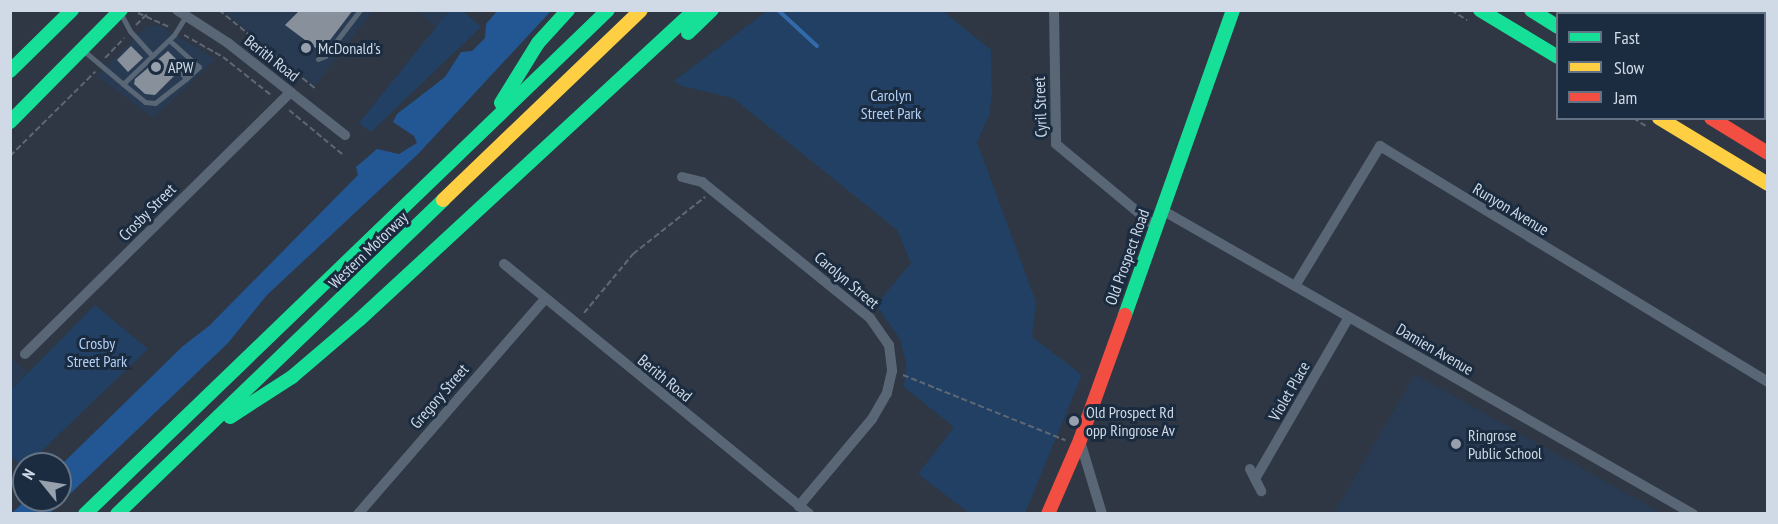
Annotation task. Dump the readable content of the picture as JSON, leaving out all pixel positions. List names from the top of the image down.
{
  "streets": {
    "main road": ["Western Motorway", "Old Prospect Road"],
    "street": [
      "Berith Road",
      "Cyril Street",
      "Runyon Avenue",
      "Crosby Street",
      "Carolyn Street",
      "Damien Avenue",
      "Violet Place",
      "Gregory Street"
    ]
  },
  "crossings": [
    ["Berith Road", "Crosby Street"],
    ["Berith Road", "Carolyn Street"],
    ["Berith Road", "Gregory Street"],
    ["Cyril Street", "Old Prospect Road"],
    ["Runyon Avenue", "Damien Avenue"],
    ["Old Prospect Road", "Damien Avenue"],
    ["Damien Avenue", "Violet Place"]
  ],
  "parks": ["Carolyn Street Park", "Crosby Street Park"],
  "places": [
    "McDonald's",
    "APW",
    "Old Prospect Rd opp Ringrose Av",
    "Ringrose Public School"
  ],
  "legend": ["Fast", "Slow", "Jam"],
  "north": "top left"
}
